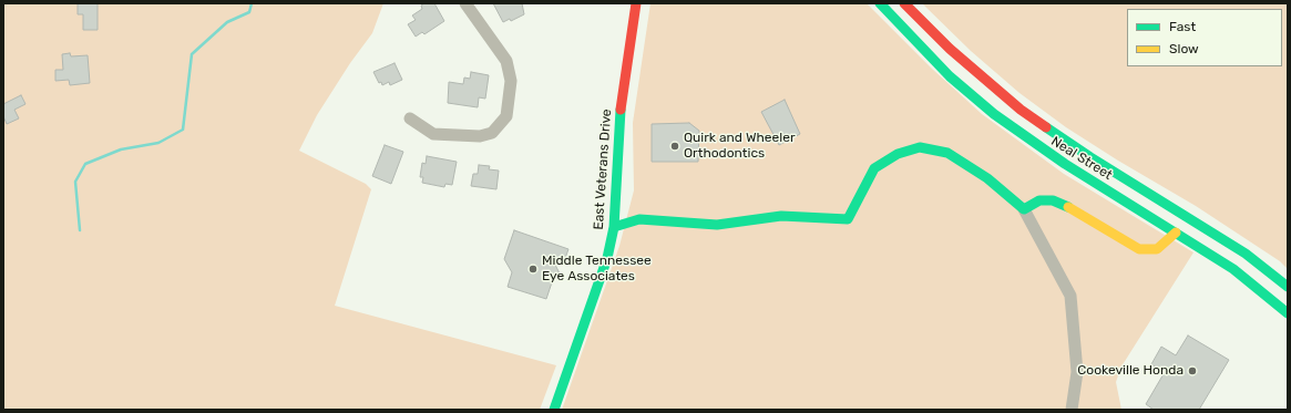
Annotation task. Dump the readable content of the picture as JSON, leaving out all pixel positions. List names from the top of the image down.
{
  "streets": {
    "street": ["Neal Street", "East Veterans Drive"]
  },
  "places": ["Quirk and Wheeler Orthodontics", "Middle Tennessee Eye Associates", "Cookeville Honda"],
  "legend": ["Fast", "Slow"]
}
